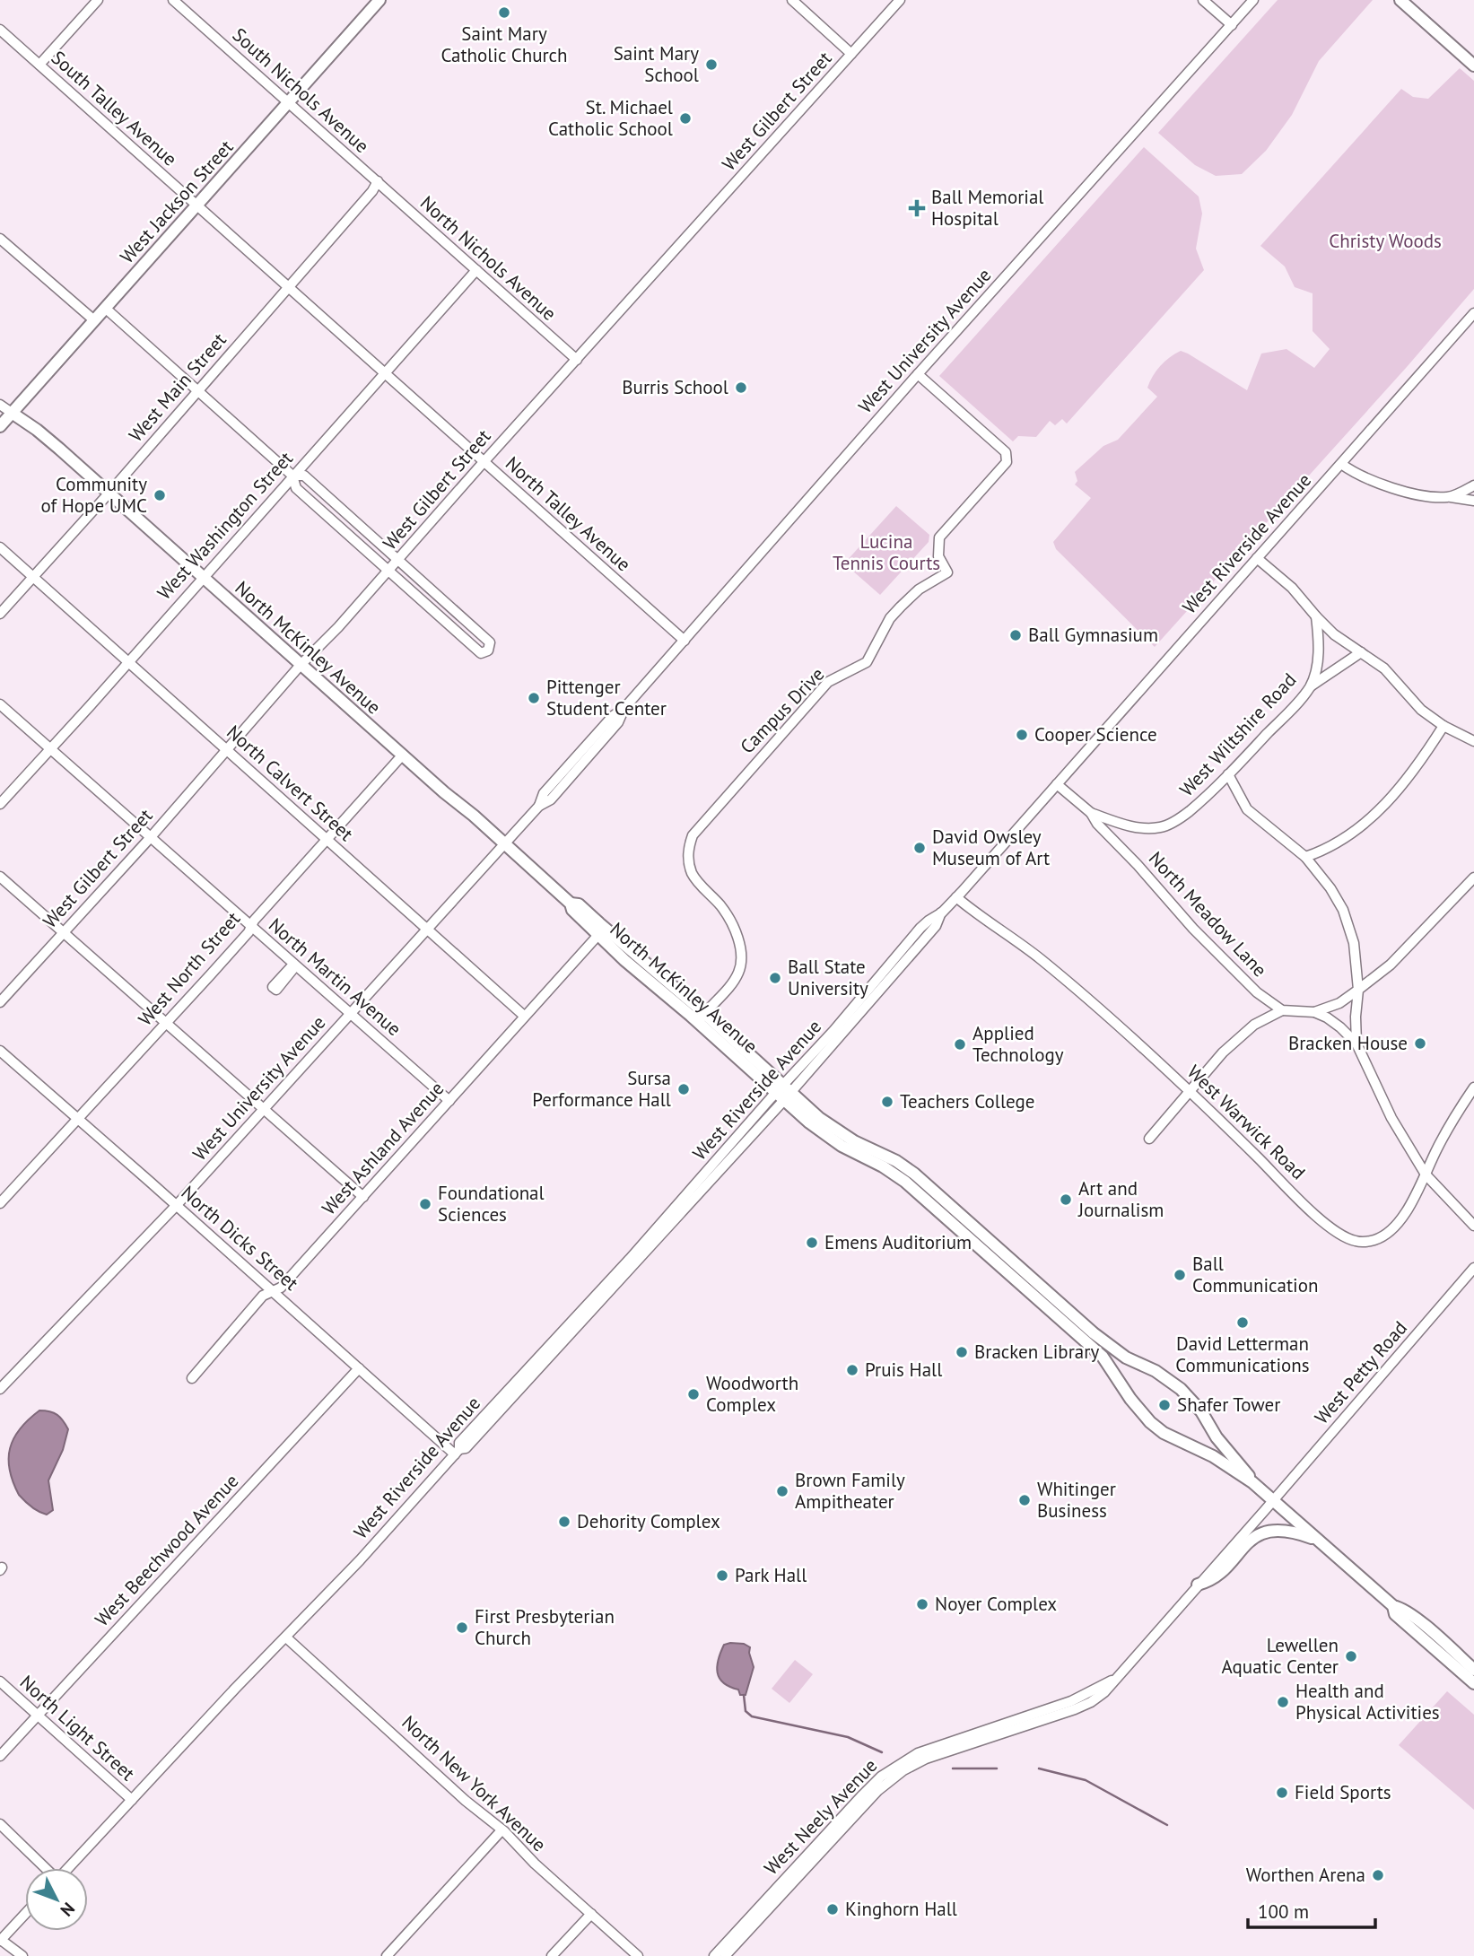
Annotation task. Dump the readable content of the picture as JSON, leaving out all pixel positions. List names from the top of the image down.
{
  "streets": {
    "main road": ["West Jackson Street", "North McKinley Avenue"],
    "street": [
      "South Nichols Avenue",
      "South Talley Avenue",
      "West Gilbert Street",
      "North Nichols Avenue",
      "West University Avenue",
      "West Main Street",
      "North Talley Avenue",
      "West Washington Street",
      "West Riverside Avenue",
      "Campus Drive",
      "West Wiltshire Road",
      "North Calvert Street",
      "North Meadow Lane",
      "West North Street",
      "North Martin Avenue",
      "West Warwick Road",
      "West Ashland Avenue",
      "North Dicks Street",
      "West Petty Road",
      "West Beechwood Avenue",
      "North Light Street",
      "North New York Avenue",
      "West Neely Avenue"
    ]
  },
  "crossings": [
    ["South Nichols Avenue", "West Jackson Street"],
    ["South Nichols Avenue", "North Nichols Avenue"],
    ["South Nichols Avenue", "West Main Street"],
    ["South Talley Avenue", "West Jackson Street"],
    ["South Talley Avenue", "West Main Street"],
    ["South Talley Avenue", "North Talley Avenue"],
    ["West Gilbert Street", "North Nichols Avenue"],
    ["West Gilbert Street", "North Talley Avenue"],
    ["West Gilbert Street", "North McKinley Avenue"],
    ["West Gilbert Street", "North Calvert Street"],
    ["West Gilbert Street", "North Martin Avenue"],
    ["West Jackson Street", "North McKinley Avenue"],
    ["North Nichols Avenue", "West Main Street"],
    ["North Nichols Avenue", "West Washington Street"],
    ["West University Avenue", "North Talley Avenue"],
    ["West University Avenue", "North McKinley Avenue"],
    ["West University Avenue", "Campus Drive"],
    ["West University Avenue", "North Calvert Street"],
    ["West University Avenue", "North Martin Avenue"],
    ["West University Avenue", "North Dicks Street"],
    ["West Main Street", "North Talley Avenue"],
    ["West Main Street", "North McKinley Avenue"],
    ["West Main Street", "North Calvert Street"],
    ["North Talley Avenue", "West Washington Street"],
    ["West Washington Street", "North McKinley Avenue"],
    ["West Washington Street", "North Calvert Street"],
    ["West Washington Street", "North Martin Avenue"],
    ["West Riverside Avenue", "North McKinley Avenue"],
    ["West Riverside Avenue", "North Meadow Lane"],
    ["West Riverside Avenue", "West Warwick Road"],
    ["West Riverside Avenue", "North Dicks Street"],
    ["West Riverside Avenue", "North Light Street"],
    ["West Riverside Avenue", "North New York Avenue"],
    ["North McKinley Avenue", "Campus Drive"],
    ["North McKinley Avenue", "West North Street"],
    ["North McKinley Avenue", "West Ashland Avenue"],
    ["North McKinley Avenue", "West Petty Road"],
    ["North McKinley Avenue", "West Neely Avenue"],
    ["West Wiltshire Road", "North Meadow Lane"],
    ["North Calvert Street", "West North Street"],
    ["North Calvert Street", "West Ashland Avenue"],
    ["West North Street", "North Martin Avenue"],
    ["West North Street", "North Dicks Street"],
    ["North Martin Avenue", "West Ashland Avenue"],
    ["West Ashland Avenue", "North Dicks Street"],
    ["North Dicks Street", "West Beechwood Avenue"],
    ["West Petty Road", "West Neely Avenue"],
    ["West Beechwood Avenue", "North Light Street"]
  ],
  "parks": ["Christy Woods", "Lucina Tennis Courts"],
  "places": {
    "other": [
      "Saint Mary Catholic Church",
      "Saint Mary School",
      "St. Michael Catholic School",
      "Burris School",
      "Community of Hope UMC",
      "Ball Gymnasium",
      "Pittenger Student Center",
      "Cooper Science",
      "David Owsley Museum of Art",
      "Ball State University",
      "Bracken House",
      "Applied Technology",
      "Sursa Performance Hall",
      "Teachers College",
      "Art and Journalism",
      "Foundational Sciences",
      "Emens Auditorium",
      "Ball Communication",
      "David Letterman Communications",
      "Bracken Library",
      "Pruis Hall",
      "Woodworth Complex",
      "Shafer Tower",
      "Brown Family Ampitheater",
      "Whitinger Business",
      "Dehority Complex",
      "Park Hall",
      "Noyer Complex",
      "First Presbyterian Church",
      "Lewellen Aquatic Center",
      "Health and Physical Activities",
      "Field Sports",
      "Worthen Arena",
      "Kinghorn Hall"
    ],
    "health": ["Ball Memorial Hospital"]
  },
  "scale_bar": "100 m",
  "north": "bottom right"
}
